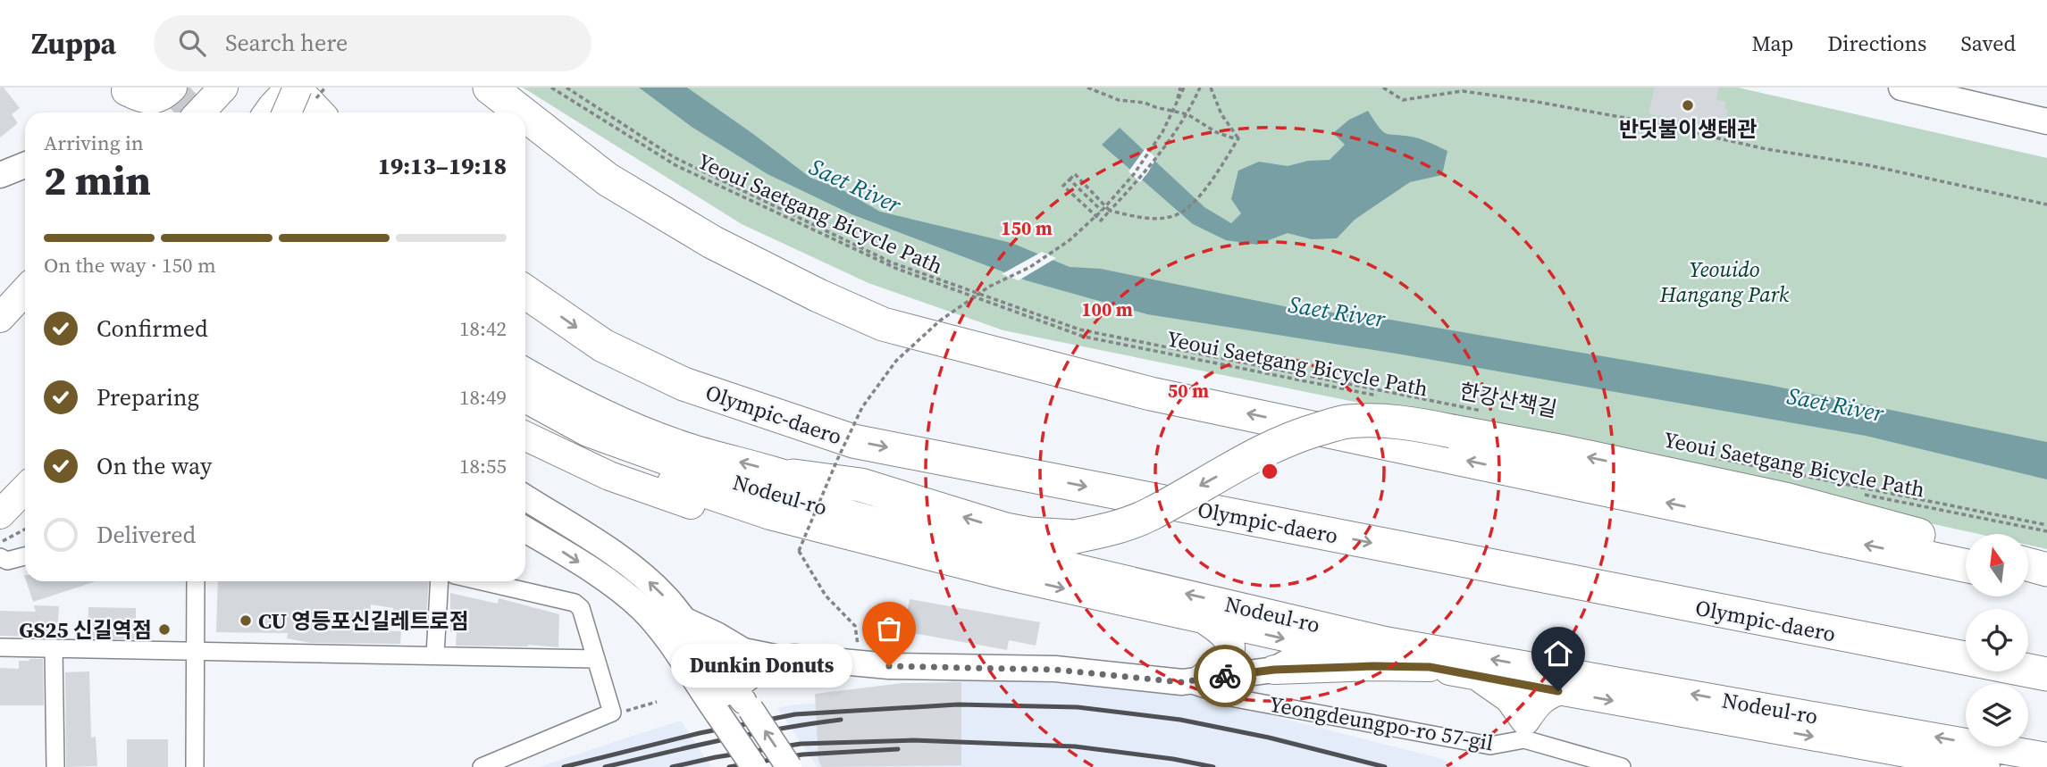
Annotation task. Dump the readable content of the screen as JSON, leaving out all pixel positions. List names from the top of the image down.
{
  "streets": {
    "highway": ["Olympic-daero"],
    "main road": ["Nodeul-ro", "Yeongdeungpo-ro 57-gil"],
    "path": ["Yeoui Saetgang Bicycle Path", "한강산책길"]
  },
  "water": ["Saet River"],
  "parks": ["Yeouido Hangang Park"],
  "places": [
    "반딧불이생태관",
    "CU 영등포신길레트로점",
    "GS25 신길역점",
    "Dunkin Donuts"
  ],
  "north": "top",
  "page": {
    "header": "Zuppa",
    "search": "Search here",
    "nav": ["Map", "Directions", "Saved"],
    "heading": ["2 min", "Arriving in", "19:13–19:18"],
    "bar": "On the way · 150 m",
    "list": [
      ["Confirmed", "18:42"],
      ["Preparing", "18:49"],
      ["On the way", "18:55"],
      "Delivered"
    ],
    "bubble": "Dunkin Donuts"
  },
  "rings": ["150 m", "100 m", "50 m"]
}
